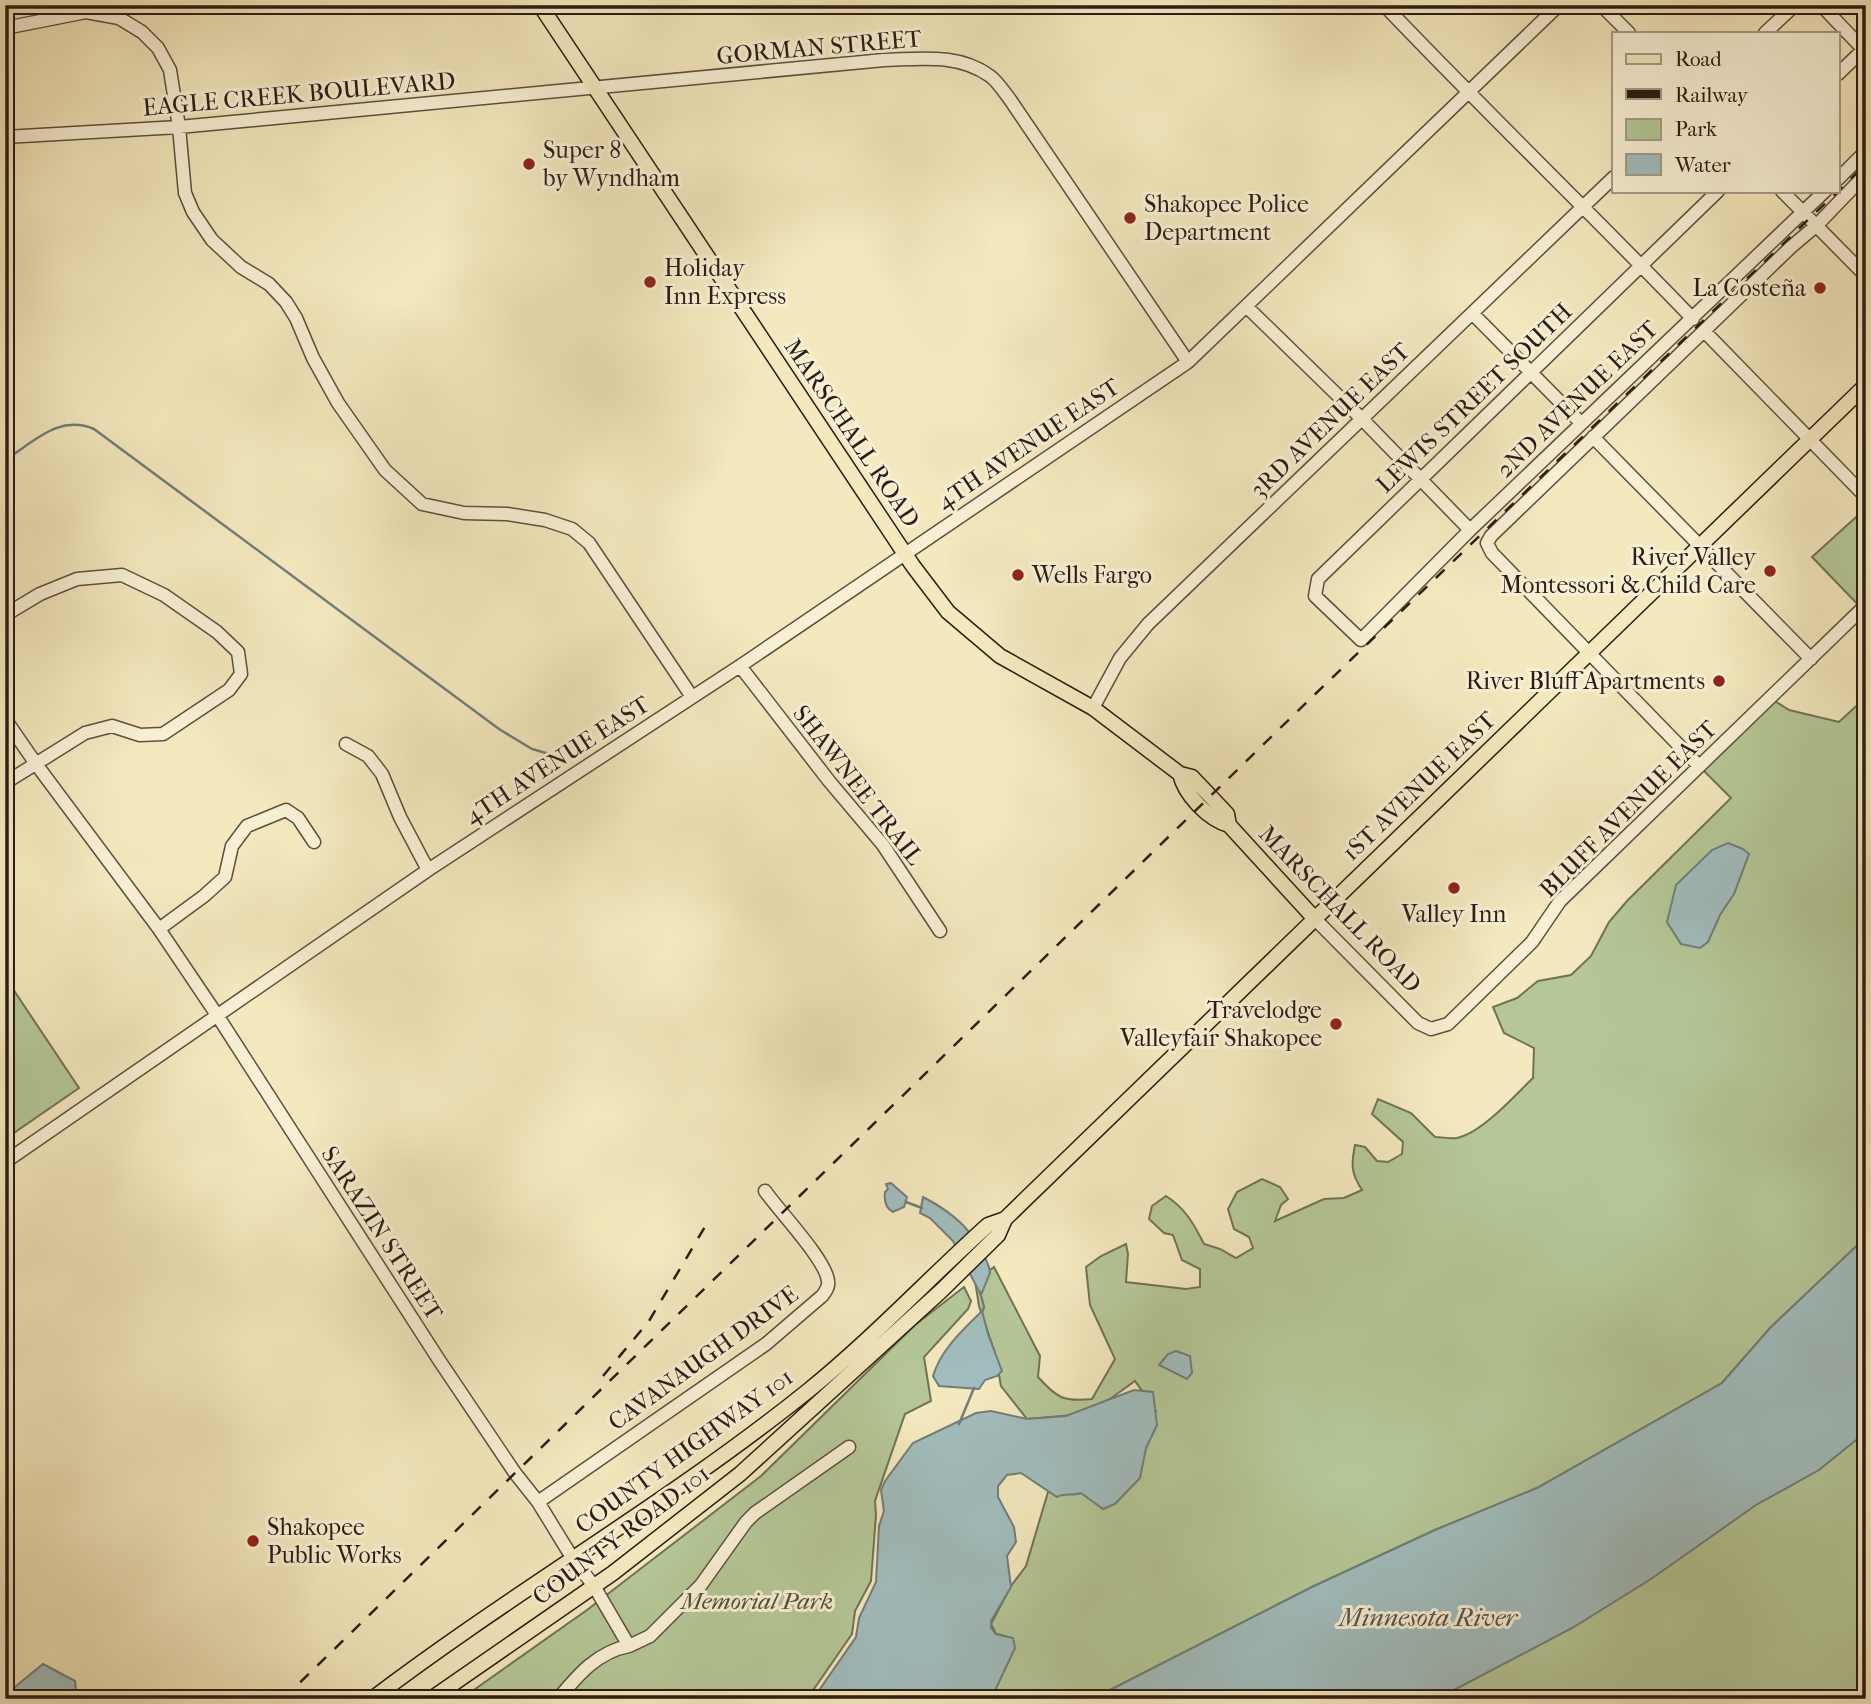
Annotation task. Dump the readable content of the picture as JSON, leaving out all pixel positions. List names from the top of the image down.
{
  "streets": {
    "main road": [
      "MARSCHALL ROAD",
      "1ST AVENUE EAST",
      "COUNTY HIGHWAY 101",
      "COUNTY ROAD 101"
    ],
    "street": [
      "GORMAN STREET",
      "EAGLE CREEK BOULEVARD",
      "LEWIS STREET SOUTH",
      "2ND AVENUE EAST",
      "3RD AVENUE EAST",
      "4TH AVENUE EAST",
      "SHAWNEE TRAIL",
      "BLUFF AVENUE EAST",
      "SARAZIN STREET",
      "CAVANAUGH DRIVE"
    ]
  },
  "crossings": [
    ["GORMAN STREET", "EAGLE CREEK BOULEVARD"],
    ["GORMAN STREET", "MARSCHALL ROAD"],
    ["GORMAN STREET", "4TH AVENUE EAST"],
    ["EAGLE CREEK BOULEVARD", "MARSCHALL ROAD"],
    ["LEWIS STREET SOUTH", "2ND AVENUE EAST"],
    ["2ND AVENUE EAST", "1ST AVENUE EAST"],
    ["3RD AVENUE EAST", "MARSCHALL ROAD"],
    ["MARSCHALL ROAD", "4TH AVENUE EAST"],
    ["MARSCHALL ROAD", "1ST AVENUE EAST"],
    ["MARSCHALL ROAD", "BLUFF AVENUE EAST"],
    ["4TH AVENUE EAST", "SHAWNEE TRAIL"],
    ["4TH AVENUE EAST", "SARAZIN STREET"],
    ["1ST AVENUE EAST", "COUNTY HIGHWAY 101"],
    ["1ST AVENUE EAST", "COUNTY ROAD 101"],
    ["SARAZIN STREET", "CAVANAUGH DRIVE"],
    ["SARAZIN STREET", "COUNTY HIGHWAY 101"],
    ["SARAZIN STREET", "COUNTY ROAD 101"],
    ["COUNTY HIGHWAY 101", "COUNTY ROAD 101"]
  ],
  "water": ["Minnesota River"],
  "parks": ["Memorial Park"],
  "places": [
    "Super 8 by Wyndham",
    "Shakopee Police Department",
    "Holiday Inn Express",
    "La Costeña",
    "River Valley Montessori & Child Care",
    "Wells Fargo",
    "River Bluff Apartments",
    "Valley Inn",
    "Travelodge Valleyfair Shakopee",
    "Shakopee Public Works"
  ],
  "legend": [
    "Road",
    "Railway",
    "Park",
    "Water"
  ]
}
